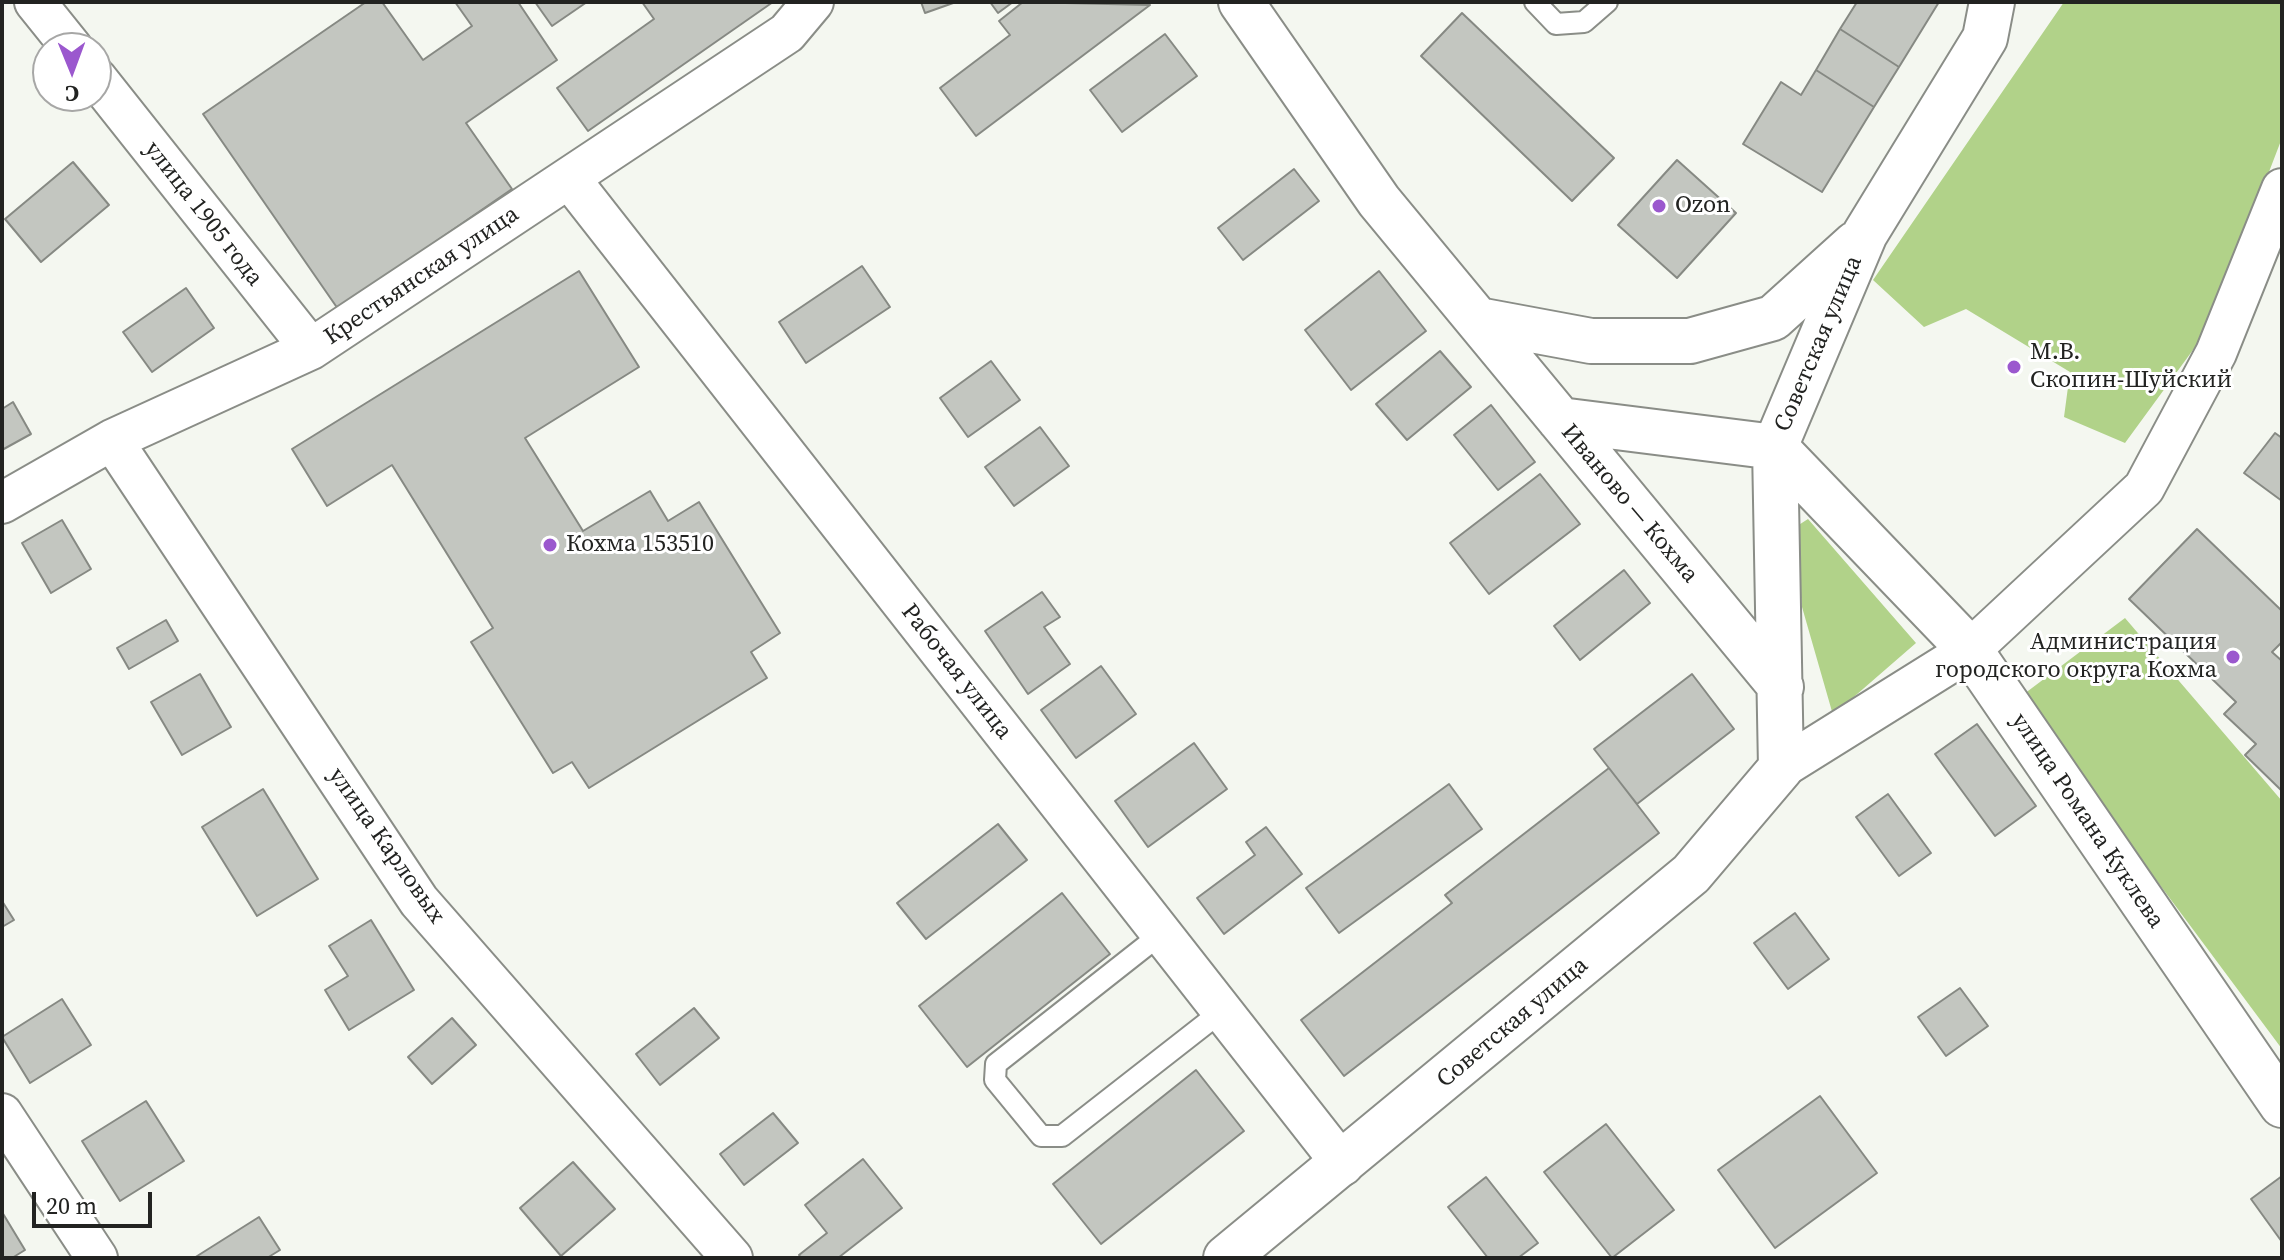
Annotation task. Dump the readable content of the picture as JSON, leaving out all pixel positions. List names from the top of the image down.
{
  "streets": {
    "main road": ["Советская улица", "Иваново — Кохма", "улица Романа Куклева"],
    "street": [
      "улица 1905 года",
      "Крестьянская улица",
      "Рабочая улица",
      "улица Карловых"
    ]
  },
  "crossings": [
    ["улица 1905 года", "Крестьянская улица"],
    ["Крестьянская улица", "Рабочая улица"],
    ["Крестьянская улица", "улица Карловых"],
    ["Советская улица", "Иваново — Кохма"],
    ["Советская улица", "Рабочая улица"],
    ["Советская улица", "улица Романа Куклева"]
  ],
  "places": [
    "Ozon",
    "М.В. Скопин-Шуйский",
    "Кохма 153510",
    "Администрация городского округа Кохма"
  ],
  "scale_bar": "20 m",
  "north": "bottom"
}
